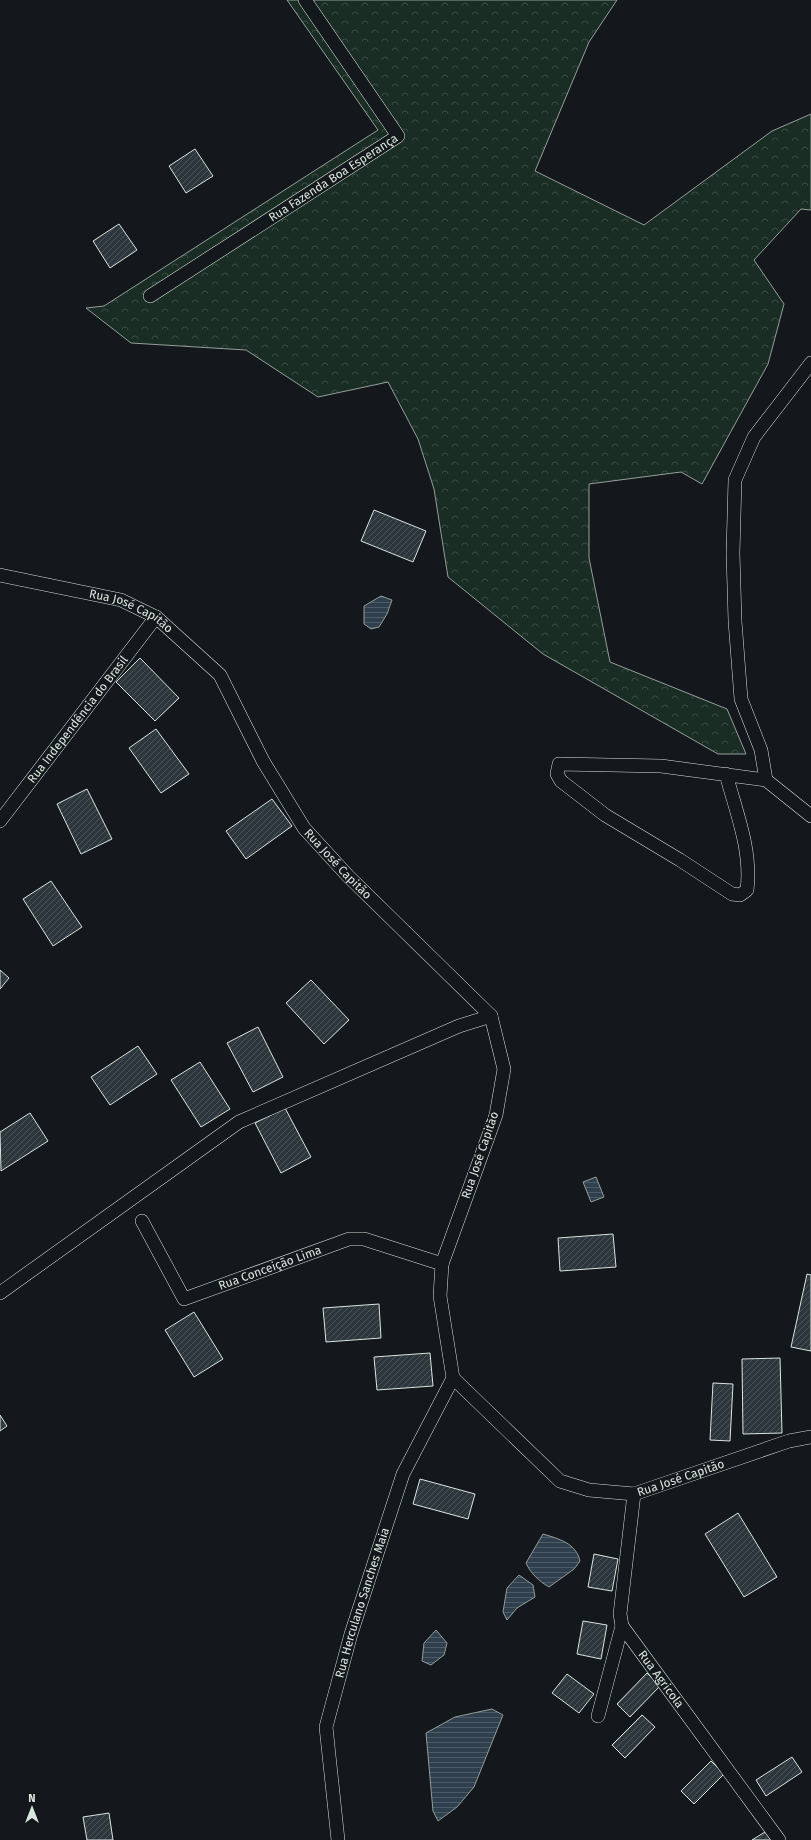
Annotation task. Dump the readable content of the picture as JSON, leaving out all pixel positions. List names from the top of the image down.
{
  "streets": {
    "street": [
      "Rua Fazenda Boa Esperança",
      "Rua José Capitão",
      "Rua Independência do Brasil",
      "Rua Conceição Lima",
      "Rua Herculano Sanches Maia",
      "Rua Agricola"
    ]
  },
  "crossings": [
    ["Rua José Capitão", "Rua Independência do Brasil"],
    ["Rua José Capitão", "Rua Conceição Lima"],
    ["Rua José Capitão", "Rua Herculano Sanches Maia"]
  ],
  "north": "top"
}
